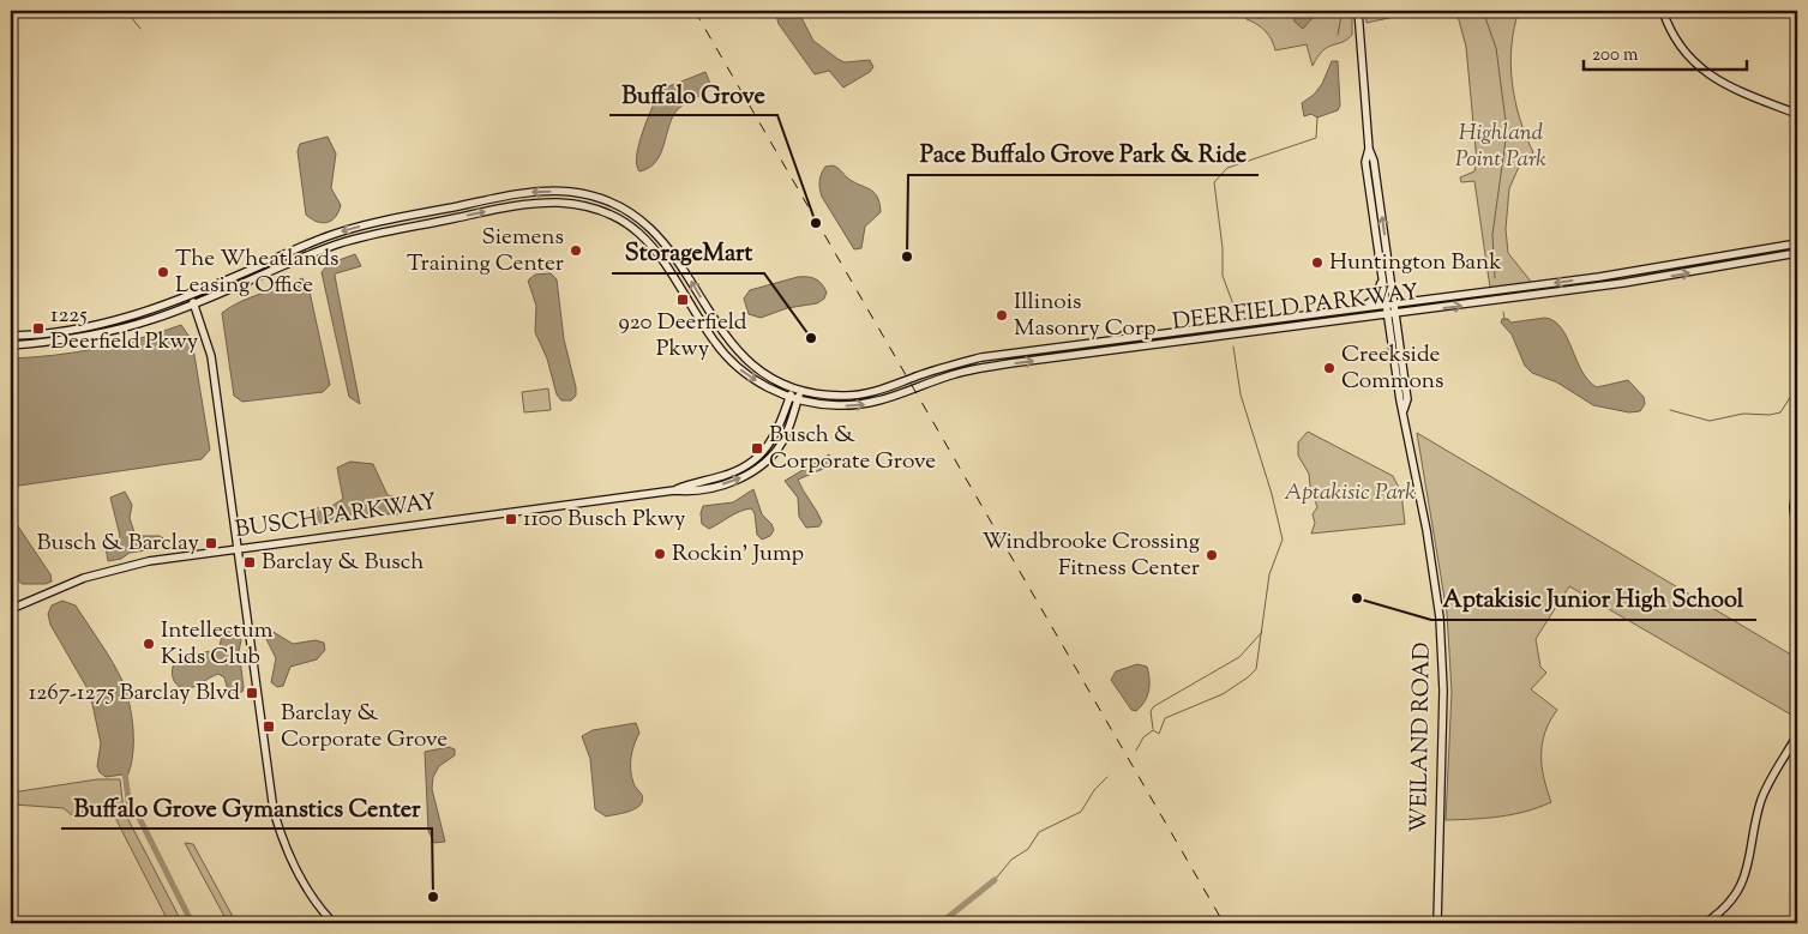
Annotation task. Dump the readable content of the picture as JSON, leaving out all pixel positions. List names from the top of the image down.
{
  "streets": {
    "main road": ["DEERFIELD PARKWAY", "BUSCH PARKWAY", "WEILAND ROAD"]
  },
  "crossings": [
    ["DEERFIELD PARKWAY", "BUSCH PARKWAY"],
    ["DEERFIELD PARKWAY", "WEILAND ROAD"]
  ],
  "parks": ["Highland Point Park", "Aptakisic Park"],
  "places": {
    "other": [
      "Buffalo Grove",
      "Siemens Training Center",
      "Pace Buffalo Grove Park & Ride",
      "Huntington Bank",
      "The Wheatlands Leasing Office",
      "Illinois Masonry Corp",
      "StorageMart",
      "Creekside Commons",
      "Rockin' Jump",
      "Windbrooke Crossing Fitness Center",
      "Aptakisic Junior High School",
      "Intellectum Kids Club",
      "Buffalo Grove Gymanstics Center"
    ],
    "transit": [
      "920 Deerfield Pkwy",
      "1225 Deerfield Pkwy",
      "Busch & Corporate Grove",
      "1100 Busch Pkwy",
      "Busch & Barclay",
      "Barclay & Busch",
      "1267-1275 Barclay Blvd",
      "Barclay & Corporate Grove"
    ]
  },
  "scale_bar": "200 m"
}
